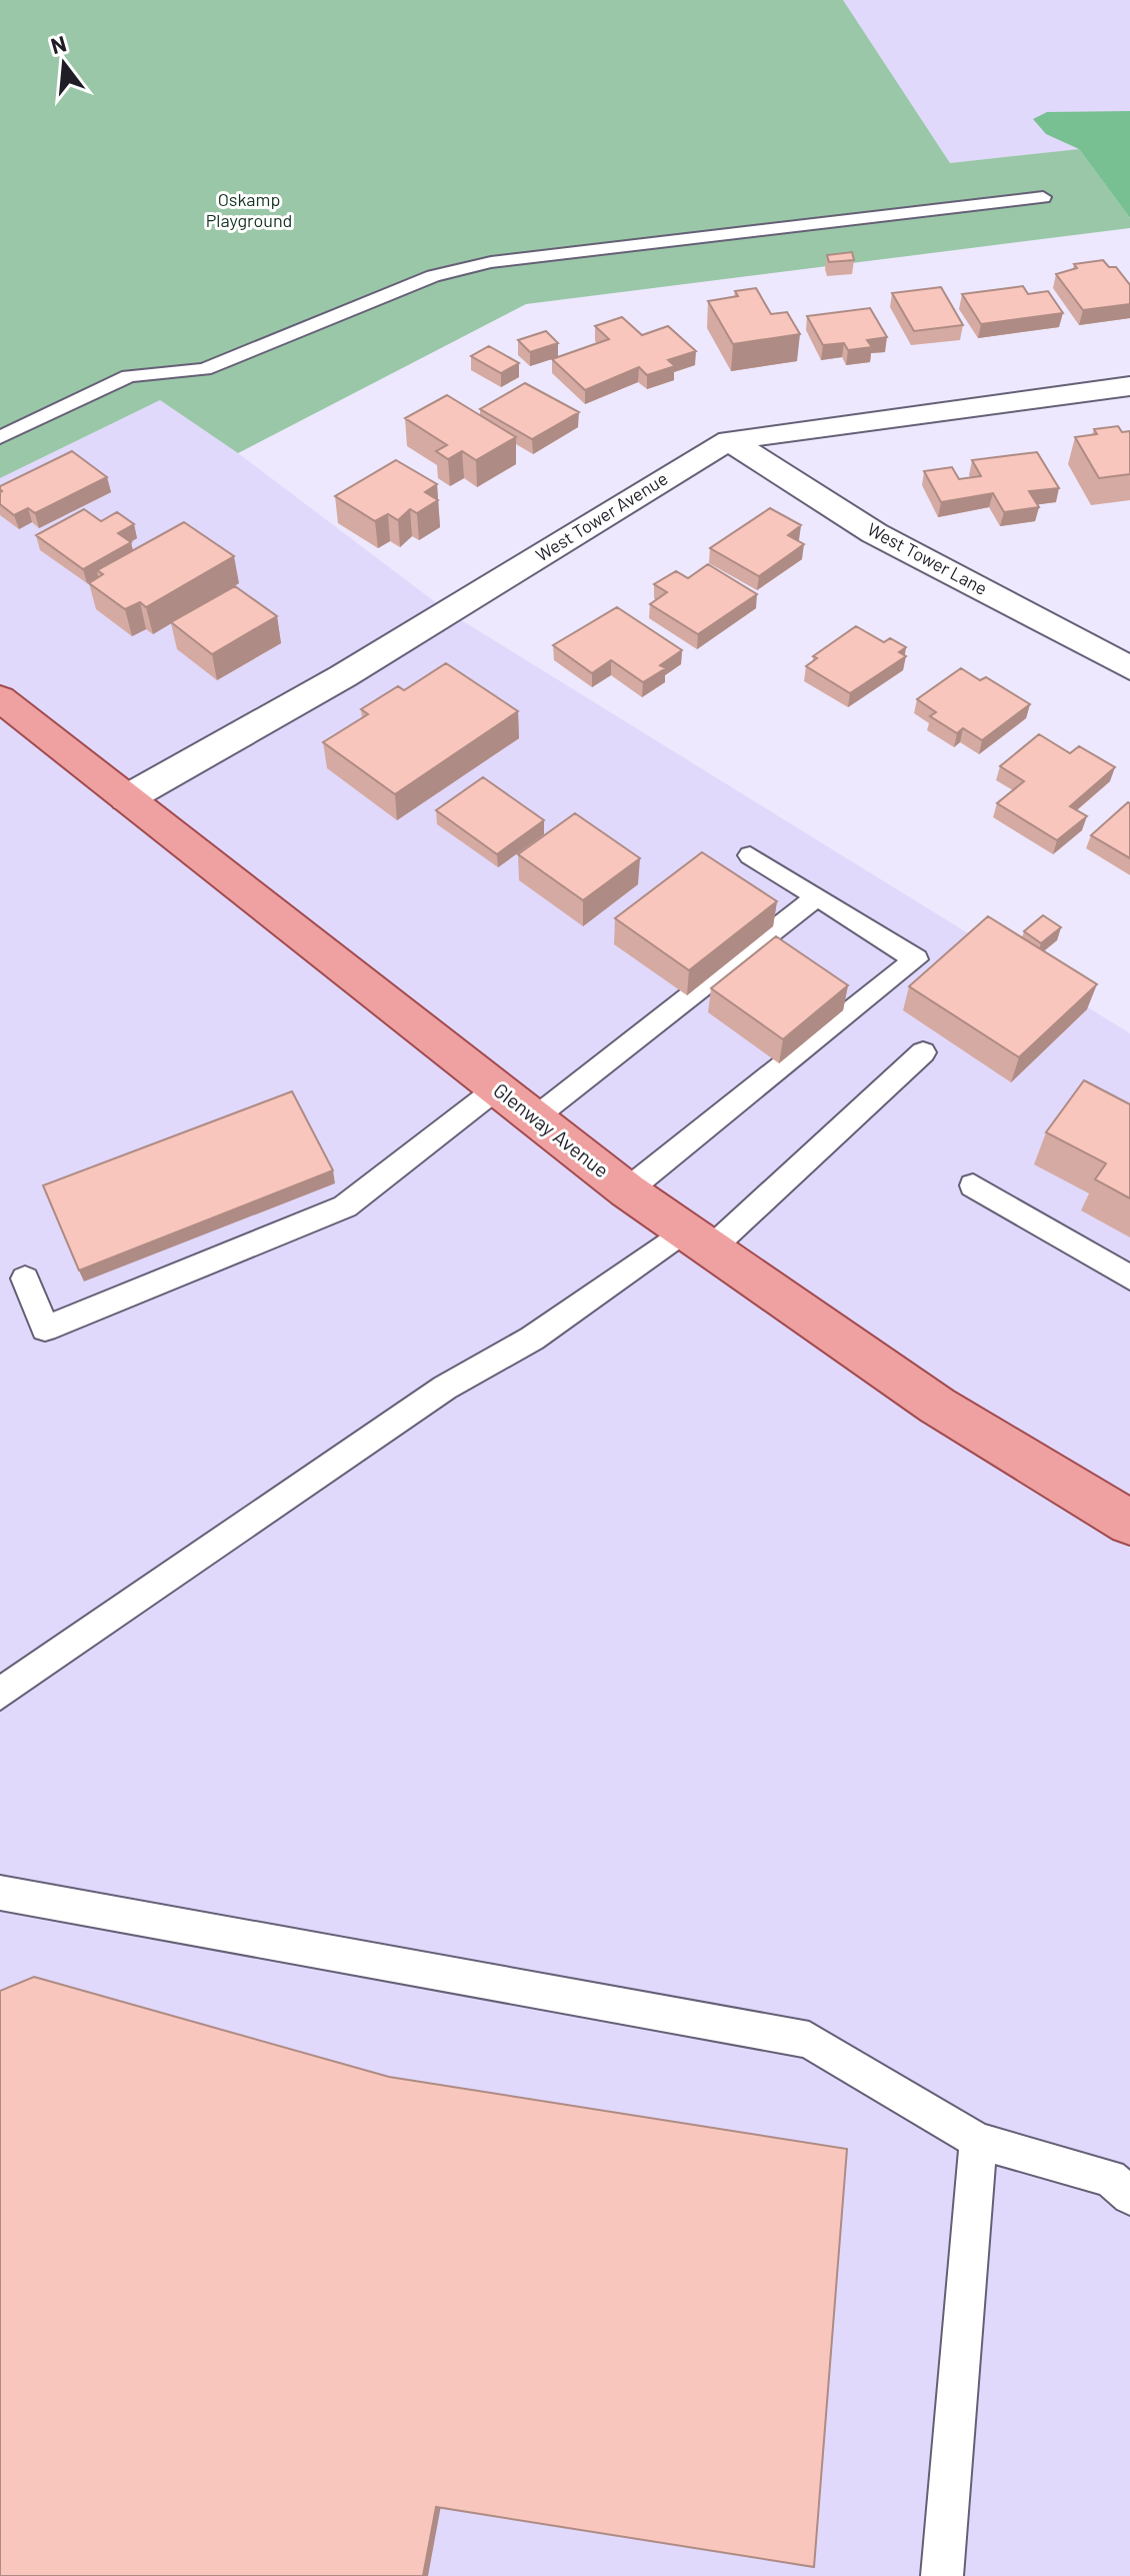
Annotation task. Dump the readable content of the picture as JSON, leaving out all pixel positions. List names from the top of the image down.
{
  "streets": {
    "main road": ["Glenway Avenue"],
    "street": ["West Tower Avenue", "West Tower Lane"]
  },
  "crossings": [
    ["West Tower Avenue", "West Tower Lane"],
    ["West Tower Avenue", "Glenway Avenue"]
  ],
  "parks": ["Oskamp Playground"],
  "north": "top"
}
